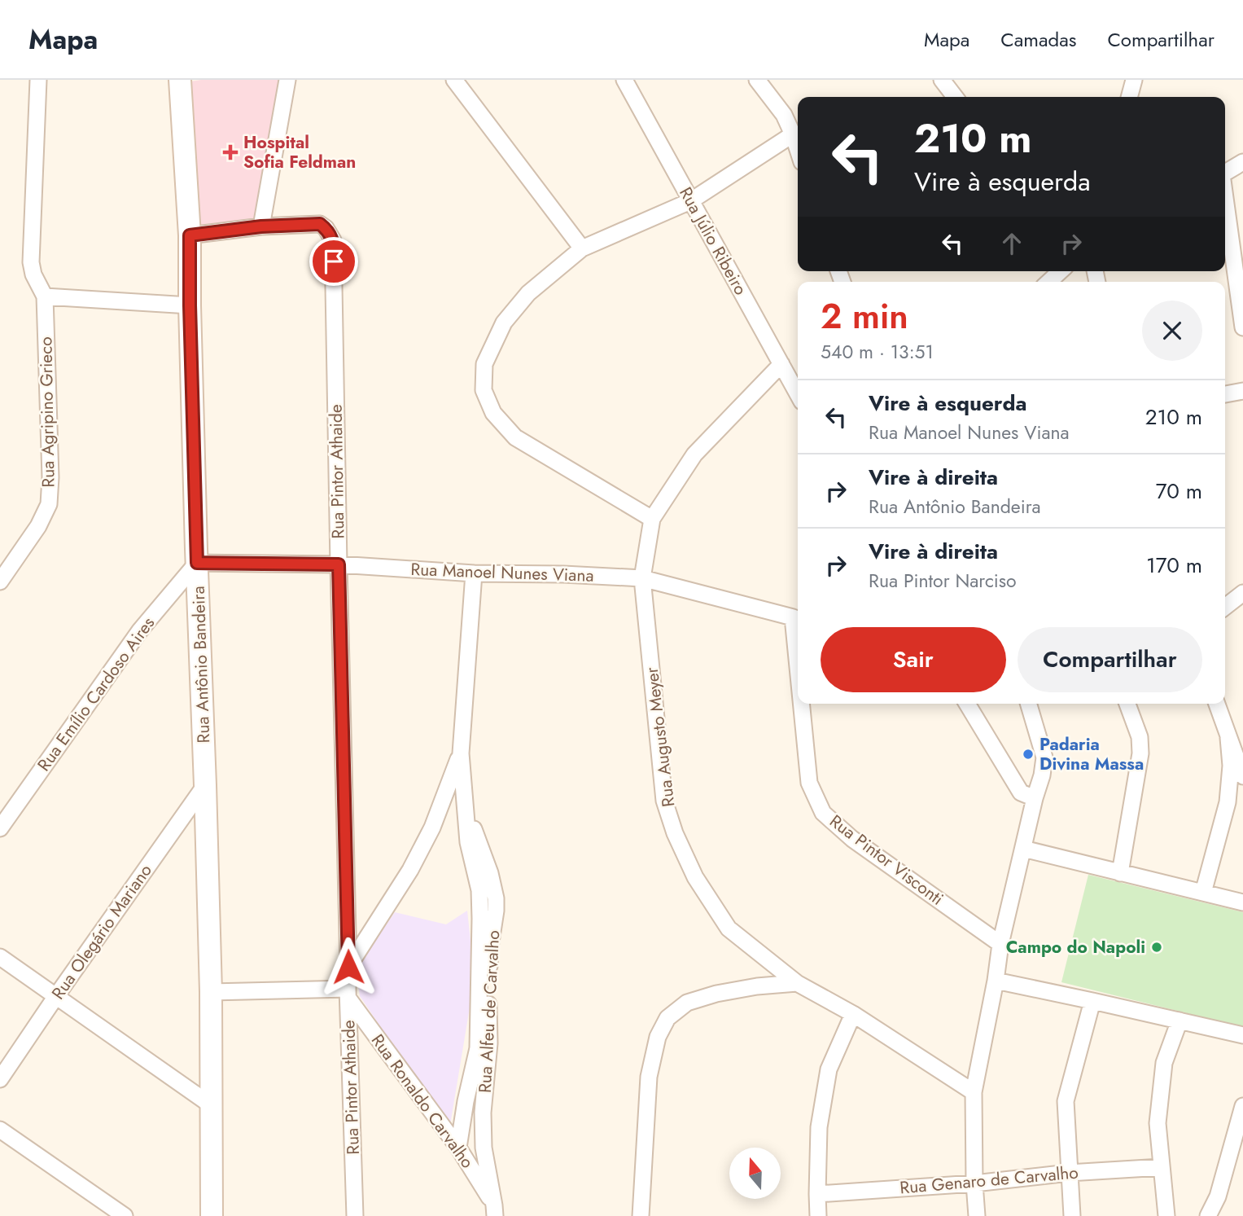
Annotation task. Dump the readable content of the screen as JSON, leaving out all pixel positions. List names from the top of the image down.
{
  "streets": {
    "street": [
      "Rua Júlio Ribeiro",
      "Rua Agripino Grieco",
      "Rua Pintor Athaide",
      "Rua Manoel Nunes Viana",
      "Rua Antônio Bandeira",
      "Rua Emílio Cardoso Aires",
      "Rua Augusto Meyer",
      "Rua Pintor Visconti",
      "Rua Olegário Mariano",
      "Rua Alfeu de Carvalho",
      "Rua Ronaldo Carvalho",
      "Rua Genaro de Carvalho"
    ]
  },
  "crossings": [
    ["Rua Pintor Athaide", "Rua Manoel Nunes Viana"],
    ["Rua Pintor Athaide", "Rua Ronaldo Carvalho"],
    ["Rua Manoel Nunes Viana", "Rua Antônio Bandeira"],
    ["Rua Manoel Nunes Viana", "Rua Emílio Cardoso Aires"],
    ["Rua Manoel Nunes Viana", "Rua Augusto Meyer"],
    ["Rua Manoel Nunes Viana", "Rua Alfeu de Carvalho"],
    ["Rua Antônio Bandeira", "Rua Emílio Cardoso Aires"],
    ["Rua Antônio Bandeira", "Rua Olegário Mariano"],
    ["Rua Alfeu de Carvalho", "Rua Ronaldo Carvalho"]
  ],
  "places": {
    "health": ["Hospital Sofia Feldman"],
    "other": ["Padaria Divina Massa", "Campo do Napoli"]
  },
  "north": "top",
  "page": {
    "header": "Mapa",
    "nav": ["Mapa", "Camadas", "Compartilhar"],
    "turn": ["210 m", "Vire à esquerda"],
    "heading": ["2 min", "540 m · 13:51"],
    "list": [
      {
        "name": "Vire à esquerda",
        "note": "Rua Manoel Nunes Viana",
        "value": "210 m"
      },
      {
        "name": "Vire à direita",
        "note": "Rua Antônio Bandeira",
        "value": "70 m"
      },
      {
        "name": "Vire à direita",
        "note": "Rua Pintor Narciso",
        "value": "170 m"
      }
    ],
    "buttons": ["Sair", "Compartilhar"]
  }
}
